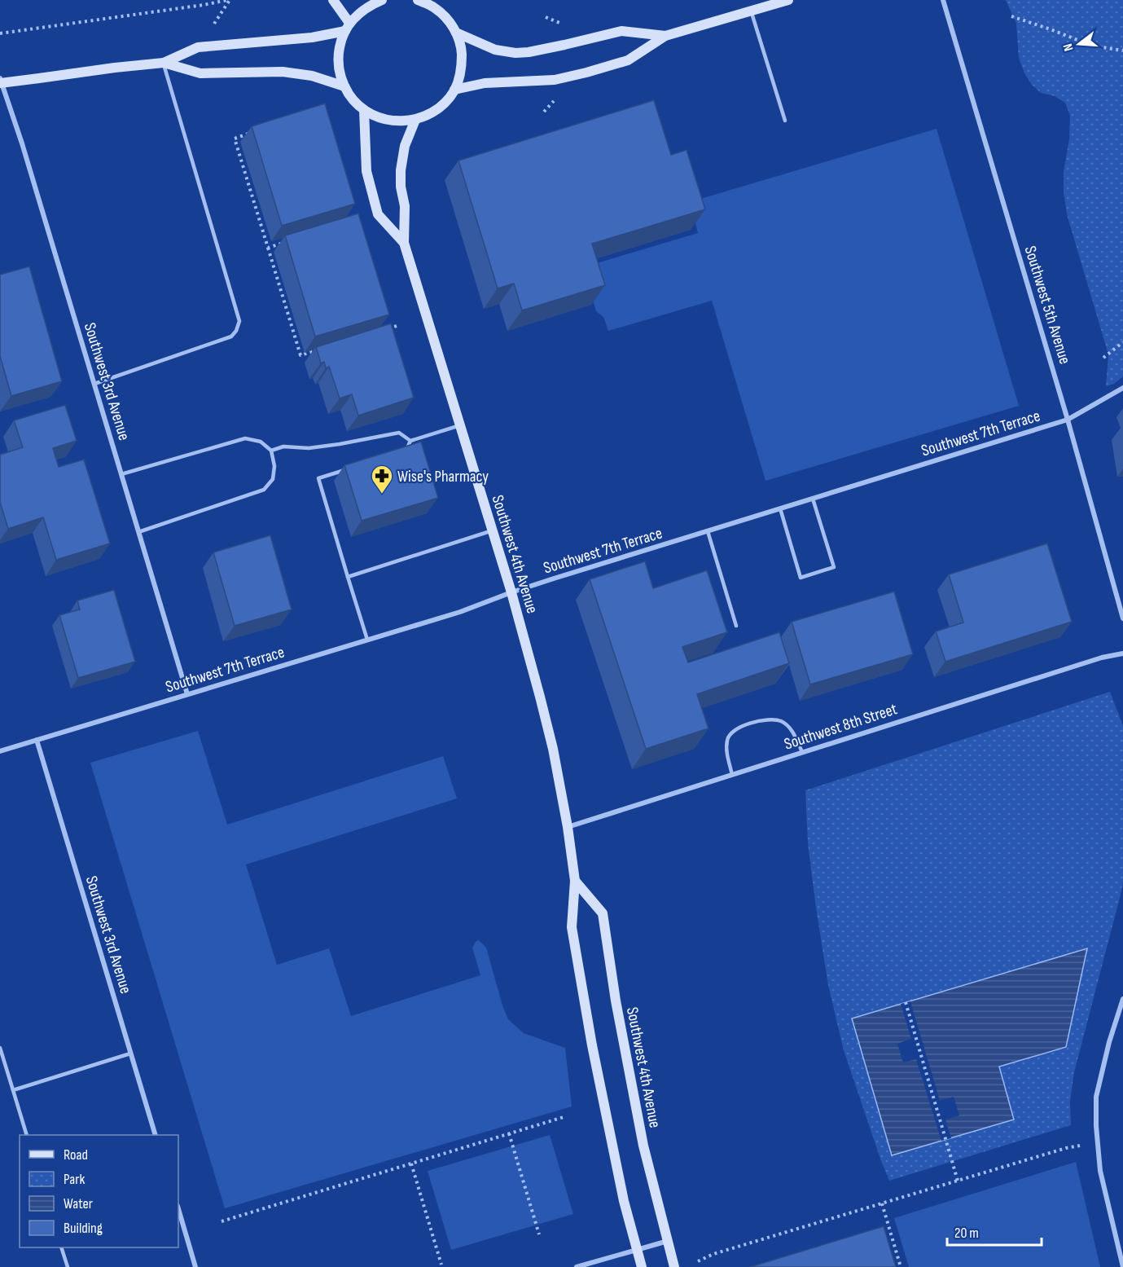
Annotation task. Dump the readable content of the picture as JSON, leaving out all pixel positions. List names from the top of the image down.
{
  "streets": {
    "street": [
      "Southwest 5th Avenue",
      "Southwest 3rd Avenue",
      "Southwest 7th Terrace",
      "Southwest 4th Avenue",
      "Southwest 8th Street"
    ]
  },
  "crossings": [
    ["Southwest 5th Avenue", "Southwest 7th Terrace"],
    ["Southwest 3rd Avenue", "Southwest 7th Terrace"],
    ["Southwest 7th Terrace", "Southwest 4th Avenue"],
    ["Southwest 4th Avenue", "Southwest 8th Street"]
  ],
  "places": {
    "pharmacy": ["Wise's Pharmacy"]
  },
  "legend": [
    "Road",
    "Park",
    "Water",
    "Building"
  ],
  "scale_bar": "20 m",
  "north": "left"
}
